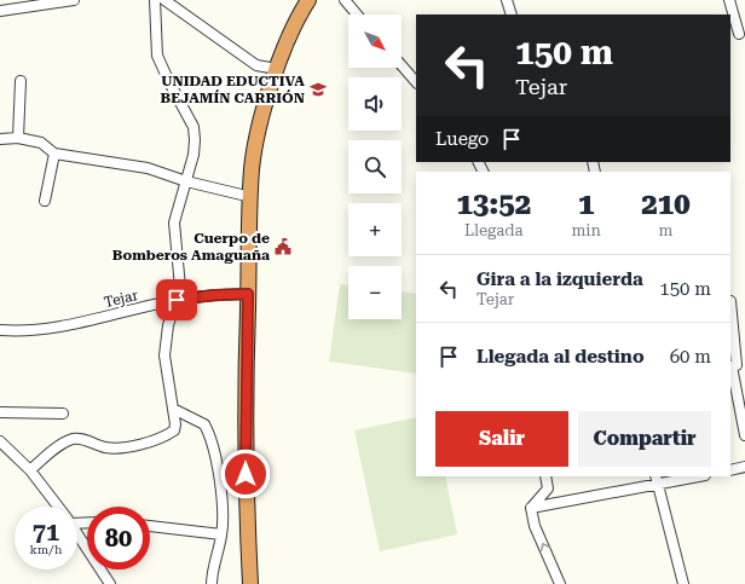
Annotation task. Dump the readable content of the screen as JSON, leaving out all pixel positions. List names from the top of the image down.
{
  "streets": {
    "street": ["Tejar"]
  },
  "places": {
    "school or university": ["UNIDAD EDUCTIVA BEJAMÍN CARRIÓN"],
    "public building": ["Cuerpo de Bomberos Amaguaña"]
  },
  "north": "bottom right",
  "page": {
    "map_buttons": ["+", "−"],
    "turn": ["150 m", "Tejar"],
    "then": "Luego",
    "eta": [
      "13:52",
      "Llegada",
      "1",
      "min",
      "210",
      "m"
    ],
    "list": [
      {
        "name": "Gira a la izquierda",
        "note": "Tejar",
        "value": "150 m"
      },
      {
        "name": "Llegada al destino",
        "value": "60 m"
      }
    ],
    "buttons": ["Salir", "Compartir"],
    "speed": "71 km/h",
    "limit": "80"
  }
}
